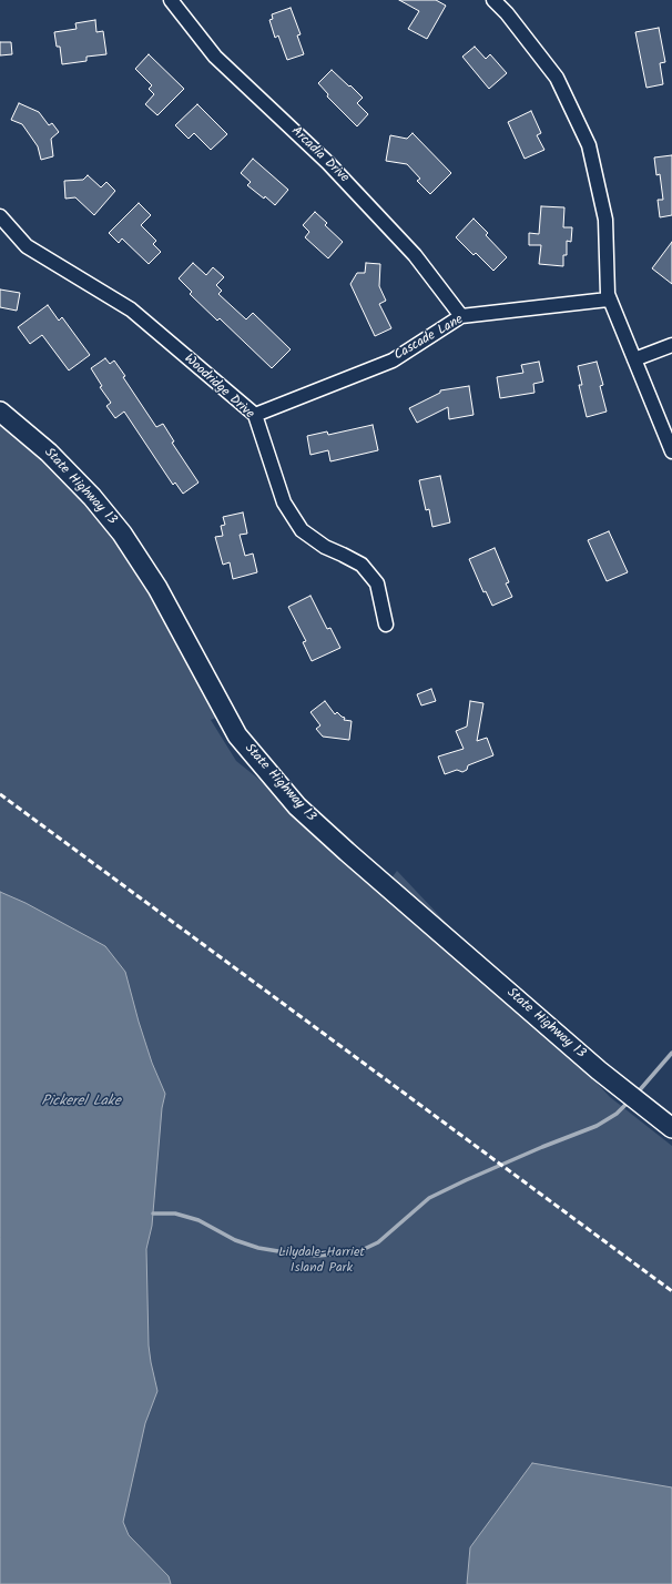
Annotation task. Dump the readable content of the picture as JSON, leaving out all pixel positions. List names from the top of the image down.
{
  "streets": {
    "street": [
      "Arcadia Drive",
      "Cascade Lane",
      "Woodridge Drive",
      "State Highway 13"
    ]
  },
  "crossings": [
    ["Arcadia Drive", "Cascade Lane"],
    ["Cascade Lane", "Woodridge Drive"]
  ],
  "water": ["Pickerel Lake"],
  "parks": ["Lilydale-Harriet Island Park"]
}
